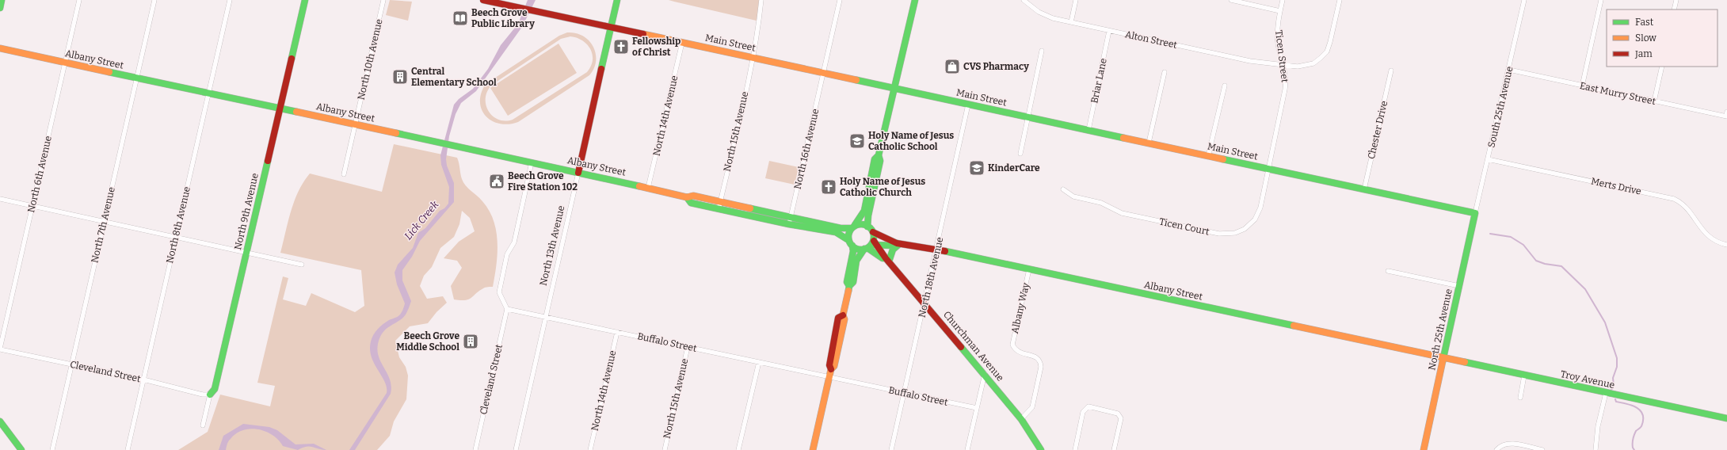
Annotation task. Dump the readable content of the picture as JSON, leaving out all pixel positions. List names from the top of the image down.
{
  "streets": {
    "main road": [
      "Main Street",
      "Albany Street",
      "North 9th Avenue",
      "North 13th Avenue",
      "North 25th Avenue",
      "Churchman Avenue",
      "Troy Avenue"
    ],
    "street": [
      "Alton Street",
      "Ticen Street",
      "North 10th Avenue",
      "Briar Lane",
      "East Murry Street",
      "South 25th Avenue",
      "North 14th Avenue",
      "Chester Drive",
      "North 15th Avenue",
      "North 16th Avenue",
      "North 6th Avenue",
      "Merts Drive",
      "North 7th Avenue",
      "North 8th Avenue",
      "Ticen Court",
      "North 18th Avenue",
      "Albany Way",
      "Buffalo Street",
      "Cleveland Street"
    ]
  },
  "crossings": [
    ["Alton Street", "Ticen Street"],
    ["Alton Street", "Briar Lane"],
    ["Main Street", "Ticen Street"],
    ["Main Street", "Briar Lane"],
    ["Main Street", "South 25th Avenue"],
    ["Main Street", "North 14th Avenue"],
    ["Main Street", "Chester Drive"],
    ["Main Street", "North 15th Avenue"],
    ["Main Street", "North 16th Avenue"],
    ["Main Street", "Ticen Court"],
    ["Main Street", "North 13th Avenue"],
    ["Main Street", "North 18th Avenue"],
    ["Main Street", "North 25th Avenue"],
    ["Ticen Street", "Ticen Court"],
    ["Albany Street", "North 10th Avenue"],
    ["Albany Street", "North 14th Avenue"],
    ["Albany Street", "North 15th Avenue"],
    ["Albany Street", "North 16th Avenue"],
    ["Albany Street", "North 6th Avenue"],
    ["Albany Street", "North 9th Avenue"],
    ["Albany Street", "North 7th Avenue"],
    ["Albany Street", "North 8th Avenue"],
    ["Albany Street", "North 13th Avenue"],
    ["Albany Street", "North 18th Avenue"],
    ["Albany Street", "Albany Way"],
    ["Albany Street", "North 25th Avenue"],
    ["Albany Street", "Churchman Avenue"],
    ["Albany Street", "Troy Avenue"],
    ["East Murry Street", "South 25th Avenue"],
    ["South 25th Avenue", "Merts Drive"],
    ["South 25th Avenue", "North 25th Avenue"],
    ["North 14th Avenue", "Buffalo Street"],
    ["North 15th Avenue", "Buffalo Street"],
    ["North 6th Avenue", "Cleveland Street"],
    ["North 9th Avenue", "Cleveland Street"],
    ["North 7th Avenue", "Cleveland Street"],
    ["North 8th Avenue", "Cleveland Street"],
    ["North 13th Avenue", "Buffalo Street"],
    ["North 18th Avenue", "Buffalo Street"],
    ["North 18th Avenue", "Churchman Avenue"],
    ["Albany Way", "Churchman Avenue"],
    ["North 25th Avenue", "Troy Avenue"],
    ["Buffalo Street", "Cleveland Street"]
  ],
  "water": ["Lick Creek"],
  "places": {
    "library": ["Beech Grove Public Library"],
    "church": ["Fellowship of Christ", "Holy Name of Jesus Catholic Church"],
    "shop": ["CVS Pharmacy"],
    "building": ["Central Elementary School", "Beech Grove Middle School"],
    "school or university": ["Holy Name of Jesus Catholic School", "KinderCare"],
    "public building": ["Beech Grove Fire Station 102"]
  },
  "legend": ["Fast", "Slow", "Jam"]
}
